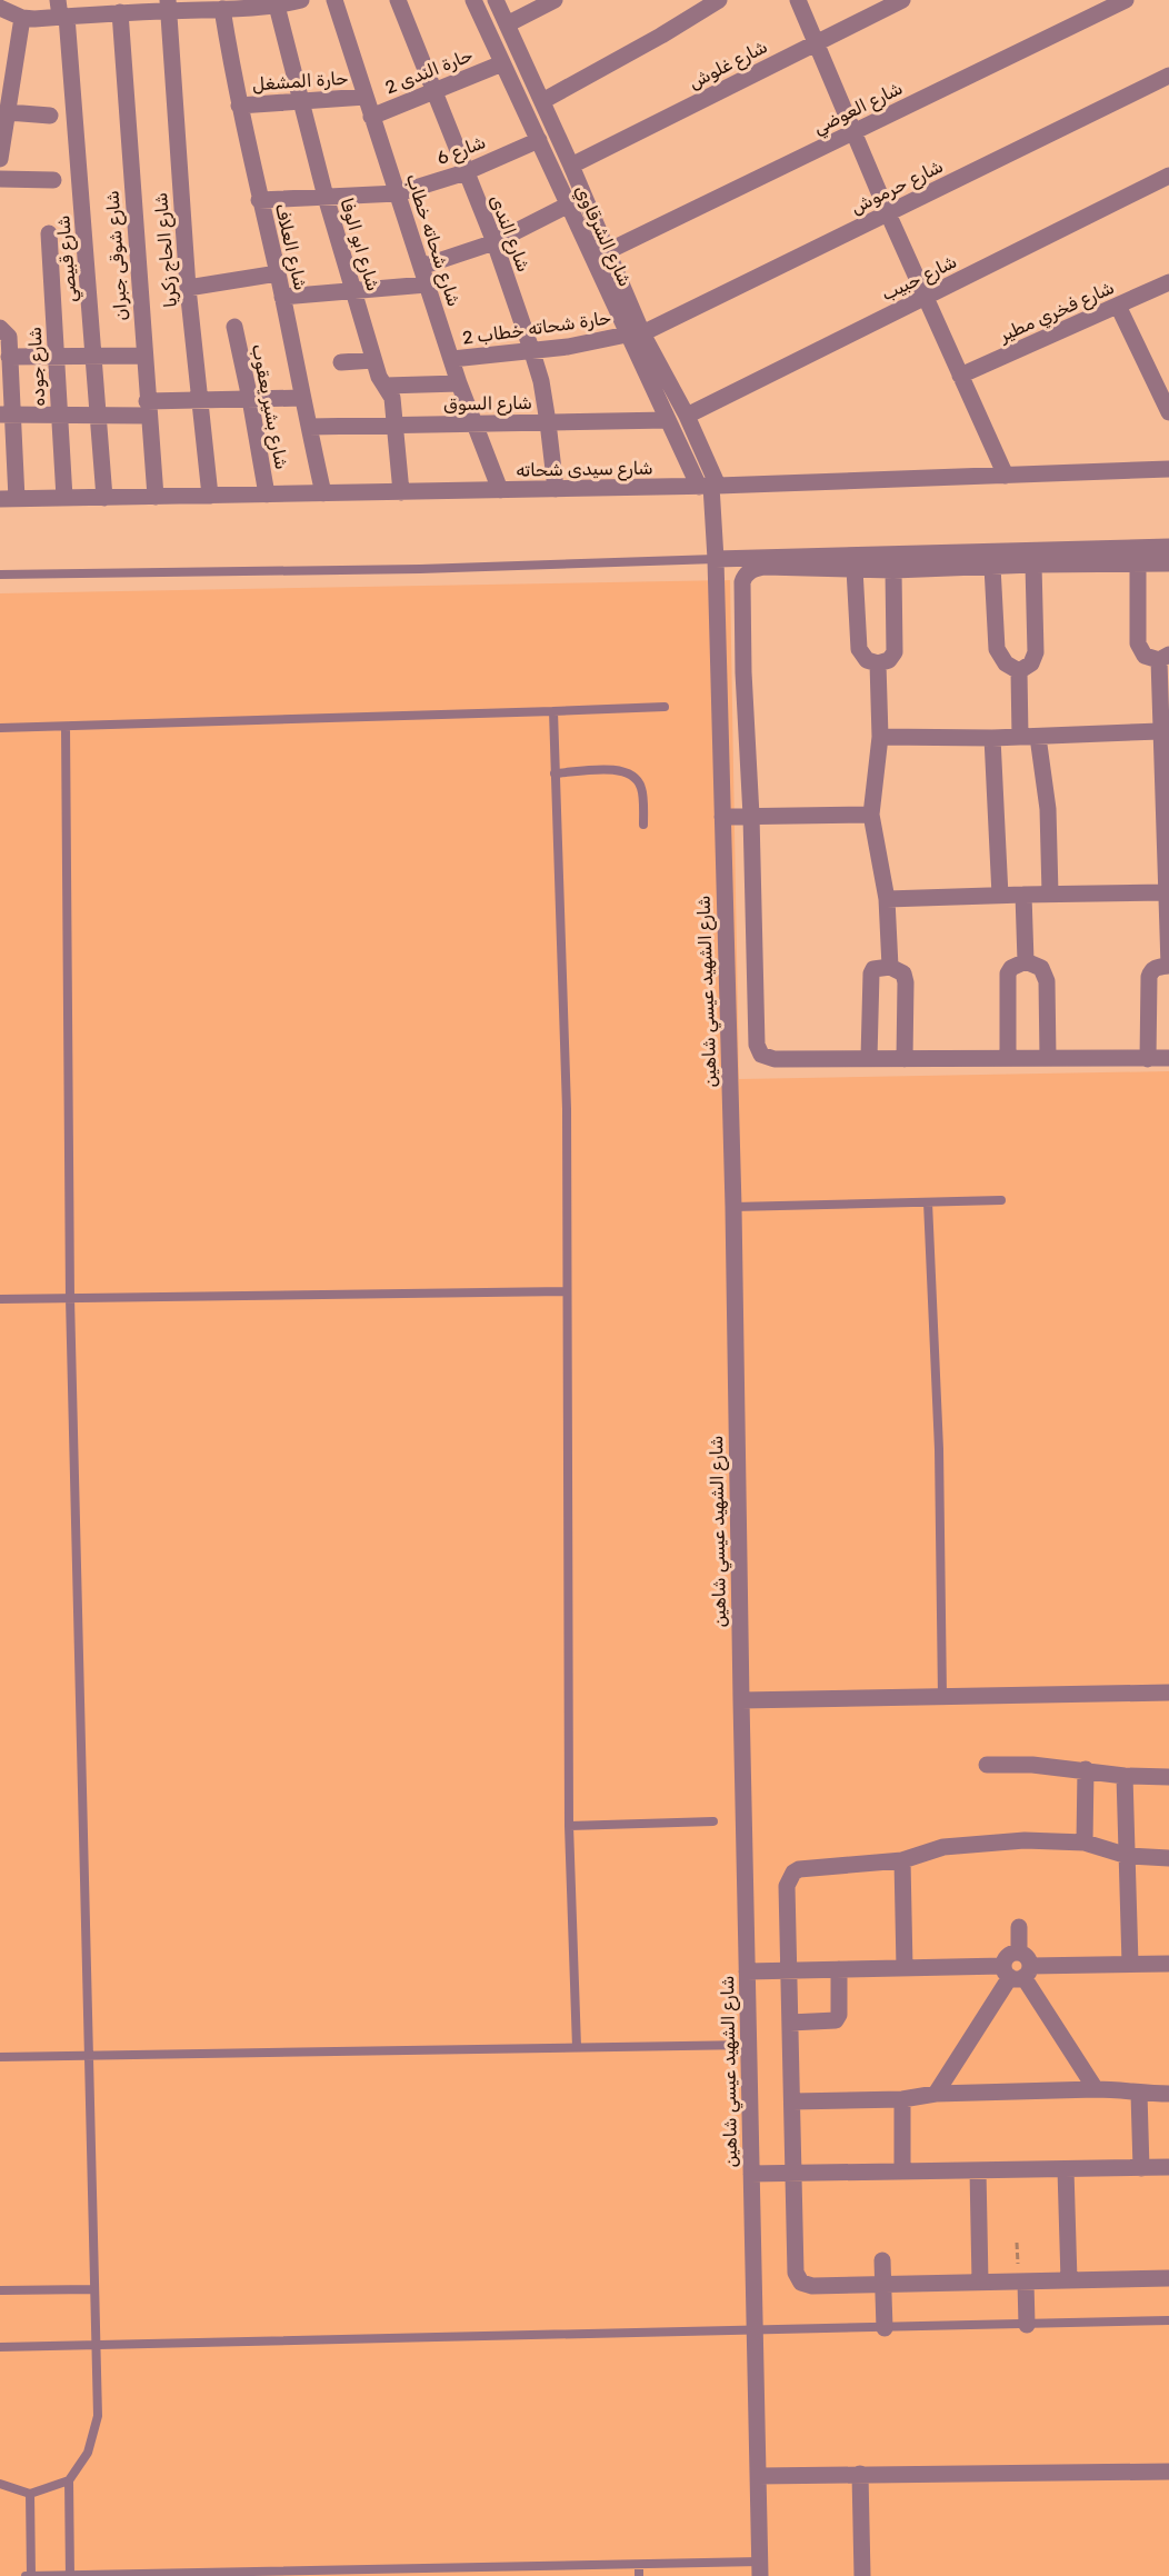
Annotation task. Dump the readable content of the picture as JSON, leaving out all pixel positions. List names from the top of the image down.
{
  "streets": {
    "street": [
      "شارع غلوش",
      "حارة الندى 2",
      "حارة المشغل",
      "شارع العوضي",
      "شارع 6",
      "شارع حرموش",
      "شارع الندى",
      "شارع الشرقاوي",
      "شارع شحاته خطاب",
      "شارع ابو الوفا",
      "شارع العلاف",
      "شارع الحاج زكريا",
      "شارع شوقى جبران",
      "شارع قبيصي",
      "شارع حبيب",
      "شارع فخري مطير",
      "حارة شحاته خطاب 2",
      "شارع جوده",
      "شارع السوق",
      "شارع بشير يعقوب",
      "شارع سيدى شحاته",
      "شارع الشهيد عيسي شاهين"
    ]
  },
  "crossings": [
    ["شارع غلوش", "شارع الشرقاوي"],
    ["حارة الندى 2", "شارع الندى"],
    ["حارة الندى 2", "شارع الشرقاوي"],
    ["حارة الندى 2", "شارع شحاته خطاب"],
    ["حارة المشغل", "شارع شحاته خطاب"],
    ["حارة المشغل", "شارع ابو الوفا"],
    ["حارة المشغل", "شارع العلاف"],
    ["شارع العوضي", "شارع الشرقاوي"],
    ["شارع 6", "شارع الندى"],
    ["شارع 6", "شارع الشرقاوي"],
    ["شارع 6", "شارع شحاته خطاب"],
    ["شارع 6", "شارع ابو الوفا"],
    ["شارع 6", "شارع العلاف"],
    ["شارع حرموش", "شارع الشرقاوي"],
    ["شارع حرموش", "حارة شحاته خطاب 2"],
    ["شارع الندى", "حارة شحاته خطاب 2"],
    ["شارع الندى", "شارع السوق"],
    ["شارع الندى", "شارع سيدى شحاته"],
    ["شارع الشرقاوي", "شارع حبيب"],
    ["شارع الشرقاوي", "حارة شحاته خطاب 2"],
    ["شارع الشرقاوي", "شارع السوق"],
    ["شارع الشرقاوي", "شارع سيدى شحاته"],
    ["شارع الشرقاوي", "شارع الشهيد عيسي شاهين"],
    ["شارع شحاته خطاب", "حارة شحاته خطاب 2"],
    ["شارع شحاته خطاب", "شارع السوق"],
    ["شارع شحاته خطاب", "شارع سيدى شحاته"],
    ["شارع ابو الوفا", "شارع السوق"],
    ["شارع ابو الوفا", "شارع سيدى شحاته"],
    ["شارع العلاف", "شارع السوق"],
    ["شارع العلاف", "شارع سيدى شحاته"],
    ["شارع الحاج زكريا", "شارع سيدى شحاته"],
    ["شارع شوقى جبران", "شارع سيدى شحاته"],
    ["شارع قبيصي", "شارع سيدى شحاته"],
    ["شارع جوده", "شارع سيدى شحاته"],
    ["شارع بشير يعقوب", "شارع سيدى شحاته"],
    ["شارع سيدى شحاته", "شارع الشهيد عيسي شاهين"]
  ]
}
